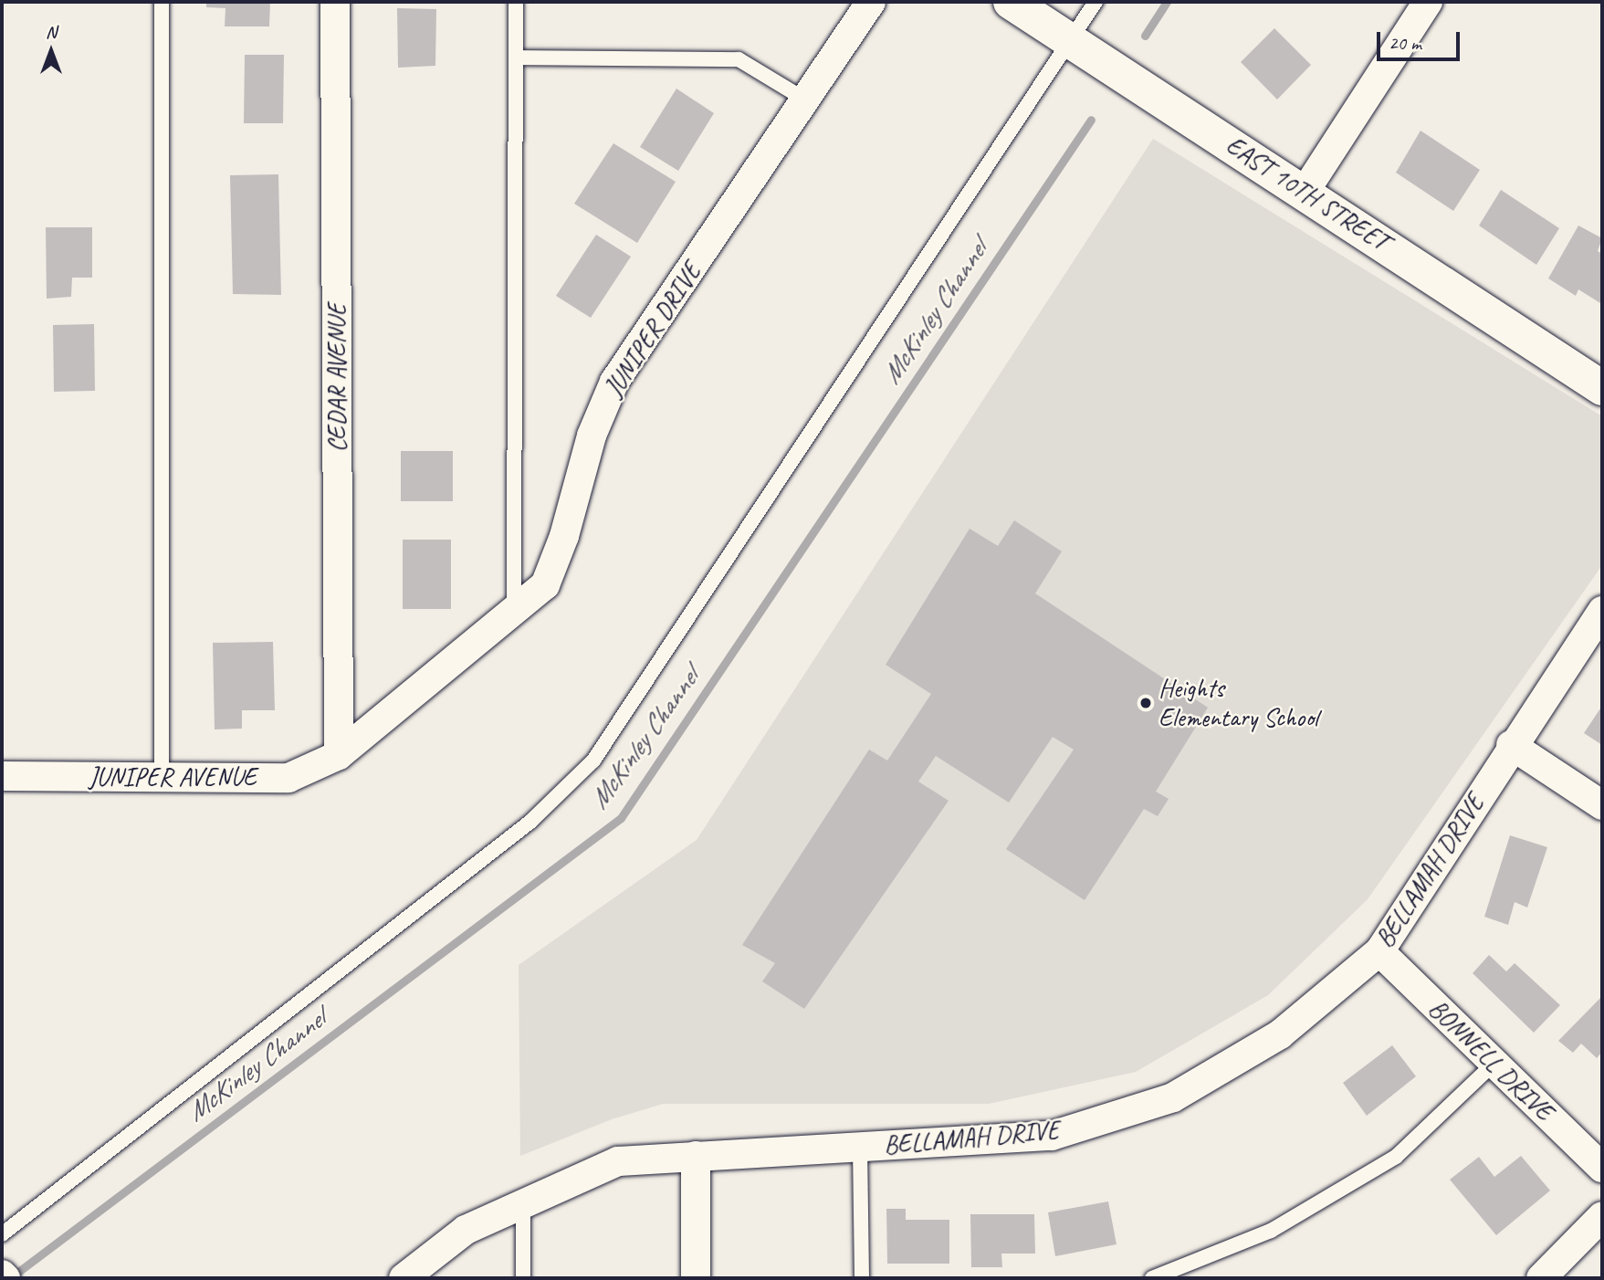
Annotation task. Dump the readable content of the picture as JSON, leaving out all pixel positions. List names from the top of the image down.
{
  "streets": {
    "main road": ["EAST 10TH STREET"],
    "street": [
      "JUNIPER DRIVE",
      "CEDAR AVENUE",
      "JUNIPER AVENUE",
      "BELLAMAH DRIVE",
      "BONNELL DRIVE"
    ]
  },
  "crossings": [
    ["JUNIPER DRIVE", "CEDAR AVENUE"],
    ["JUNIPER DRIVE", "JUNIPER AVENUE"],
    ["CEDAR AVENUE", "JUNIPER AVENUE"],
    ["BELLAMAH DRIVE", "BONNELL DRIVE"]
  ],
  "water": ["McKinley Channel"],
  "places": ["Heights Elementary School"],
  "scale_bar": "20 m",
  "north": "top"
}
